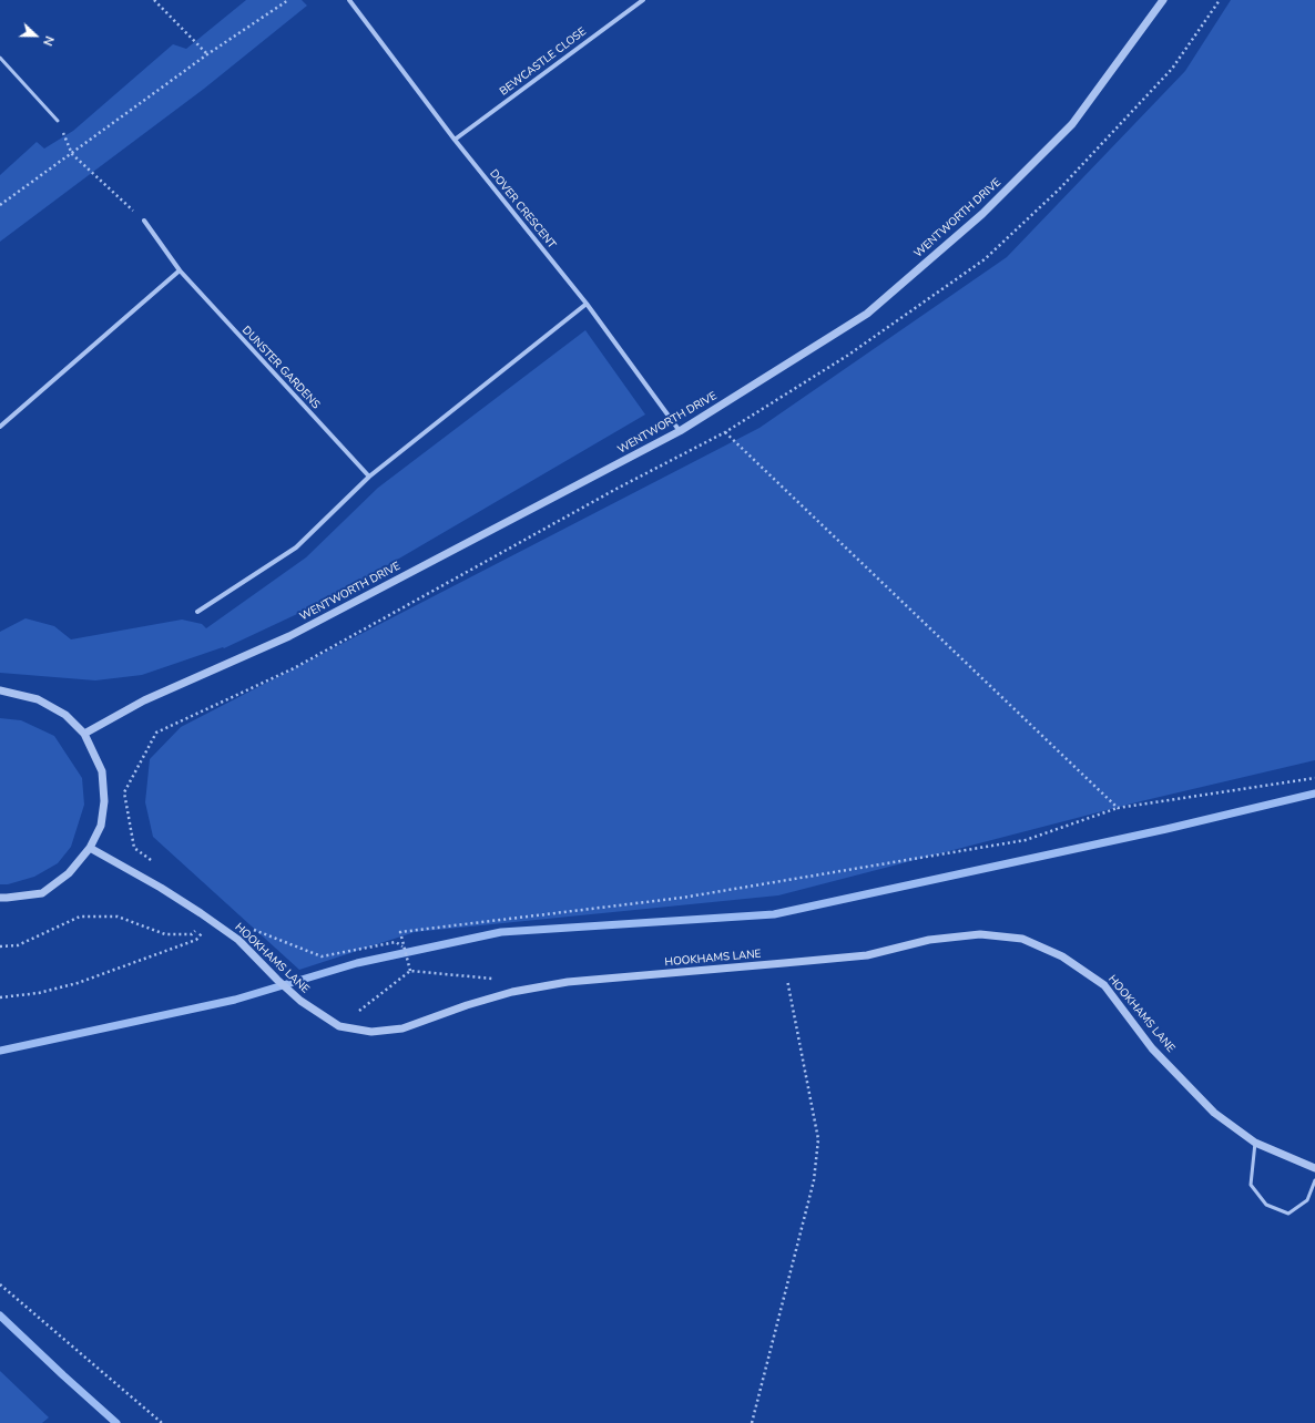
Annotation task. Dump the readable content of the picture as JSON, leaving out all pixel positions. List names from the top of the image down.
{
  "streets": {
    "street": [
      "BEWCASTLE CLOSE",
      "DOVER CRESCENT",
      "WENTWORTH DRIVE",
      "DUNSTER GARDENS",
      "HOOKHAMS LANE"
    ]
  },
  "crossings": [
    ["BEWCASTLE CLOSE", "DOVER CRESCENT"],
    ["DOVER CRESCENT", "WENTWORTH DRIVE"]
  ],
  "north": "right"
}
